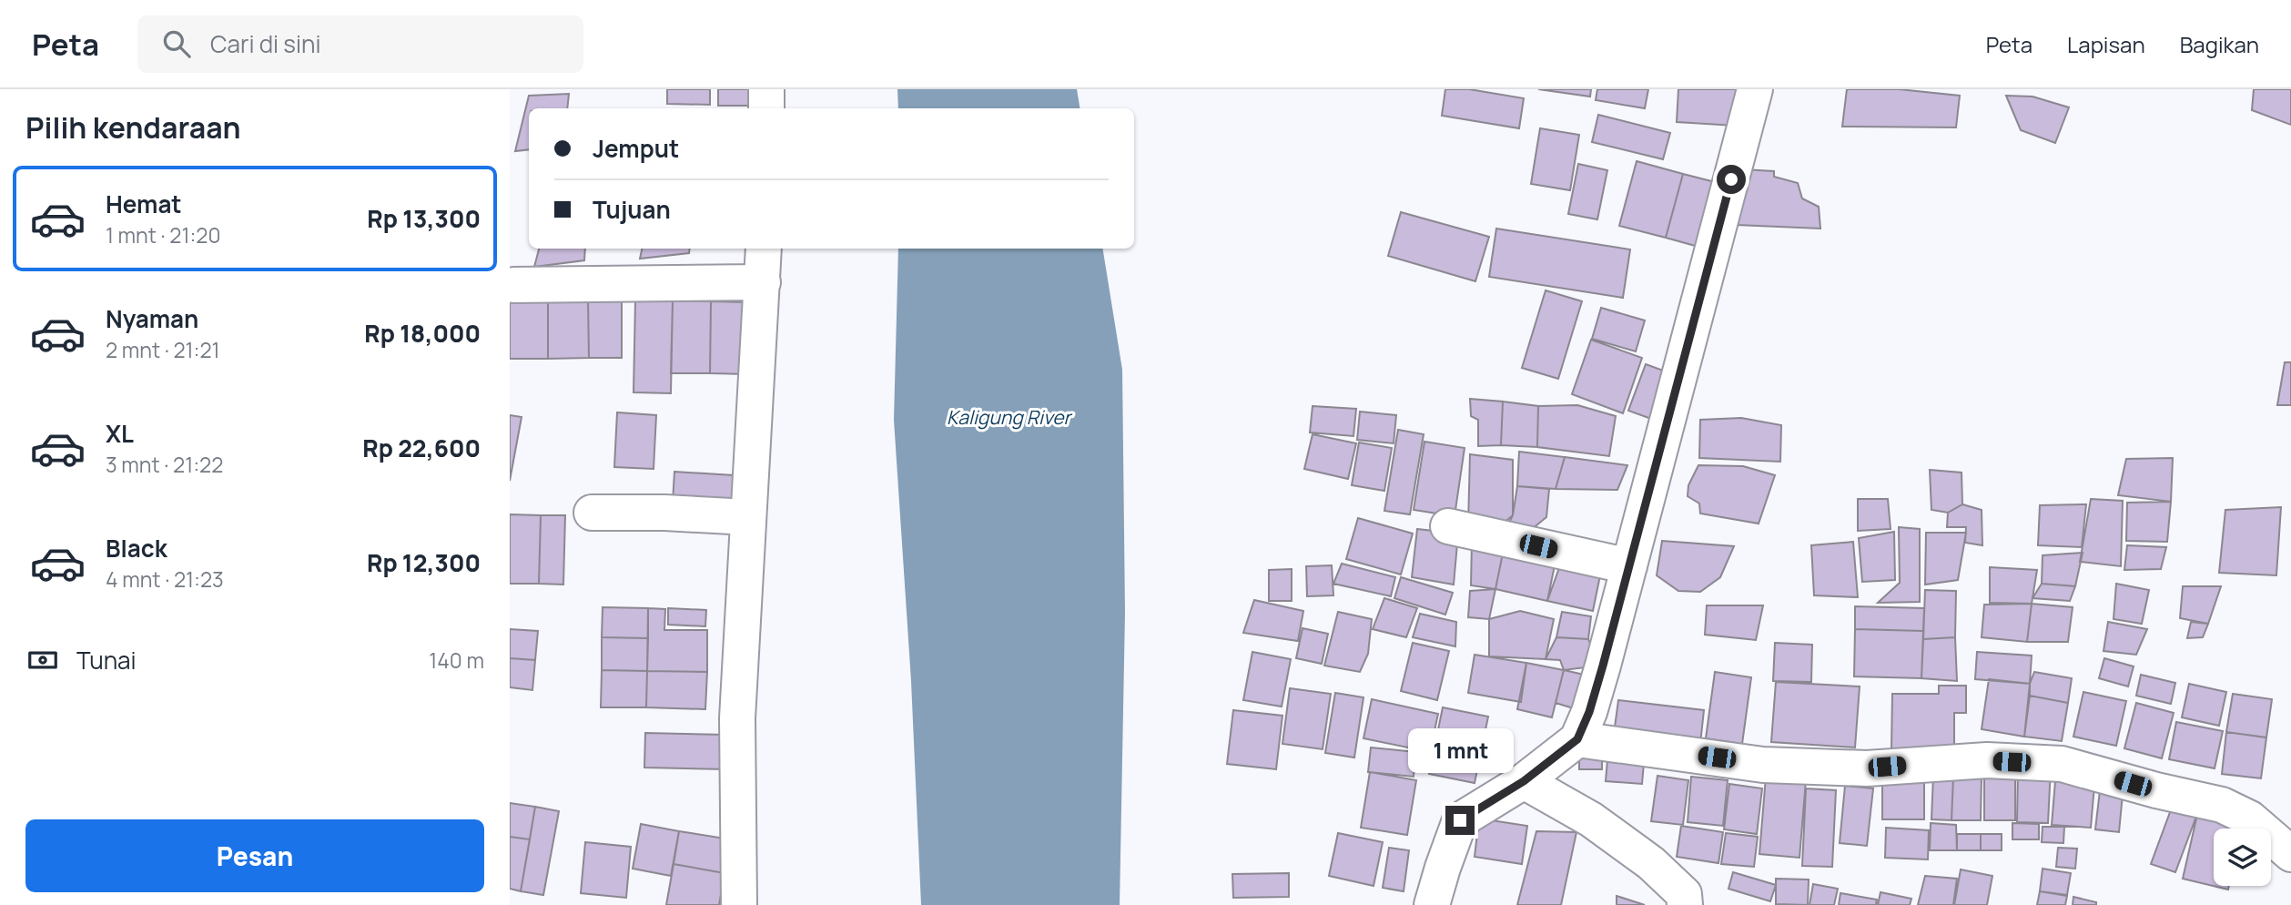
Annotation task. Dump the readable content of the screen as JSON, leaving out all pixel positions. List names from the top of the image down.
{
  "water": ["Kaligung River"],
  "page": {
    "header": "Peta",
    "search": "Cari di sini",
    "nav": ["Peta", "Lapisan", "Bagikan"],
    "heading": "Pilih kendaraan",
    "banner": ["Jemput", "Tujuan"],
    "list": [
      {
        "name": "Hemat",
        "note": "1 mnt · 21:20",
        "value": "Rp 13,300"
      },
      {
        "name": "Nyaman",
        "note": "2 mnt · 21:21",
        "value": "Rp 18,000"
      },
      {
        "name": "XL",
        "note": "3 mnt · 21:22",
        "value": "Rp 22,600"
      },
      {
        "name": "Black",
        "note": "4 mnt · 21:23",
        "value": "Rp 12,300"
      }
    ],
    "pay": ["Tunai", "140 m"],
    "bubble": "1 mnt",
    "buttons": "Pesan"
  }
}
